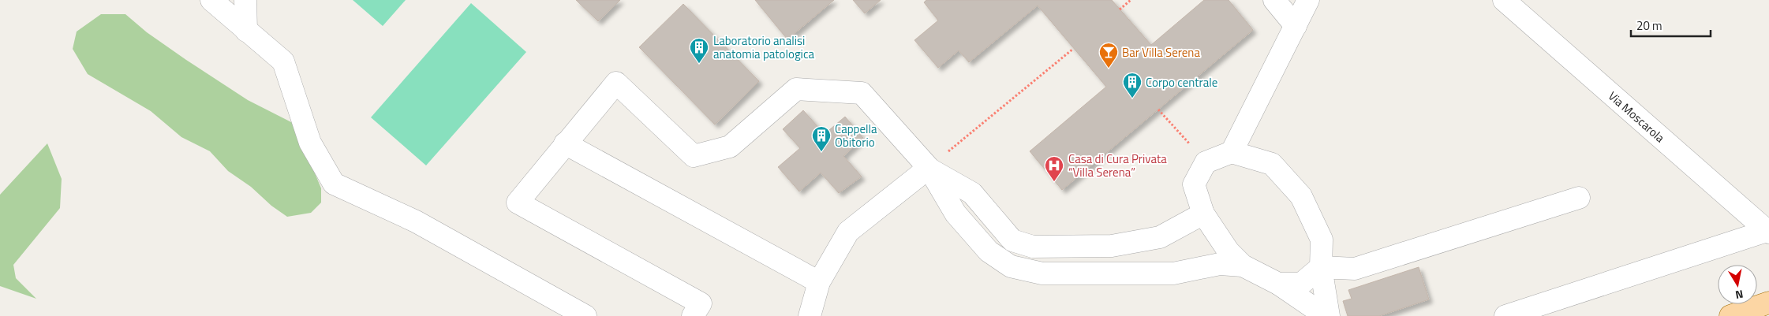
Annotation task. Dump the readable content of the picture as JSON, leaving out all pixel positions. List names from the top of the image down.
{
  "streets": {
    "street": ["Via Moscarola"]
  },
  "places": {
    "building": ["Laboratorio analisi anatomia patologica", "Corpo centrale", "Cappella Obitorio"],
    "bar": ["Bar Villa Serena"],
    "hospital": ["Casa di Cura Privata “Villa Serena”"]
  },
  "scale_bar": "20 m",
  "north": "bottom"
}
